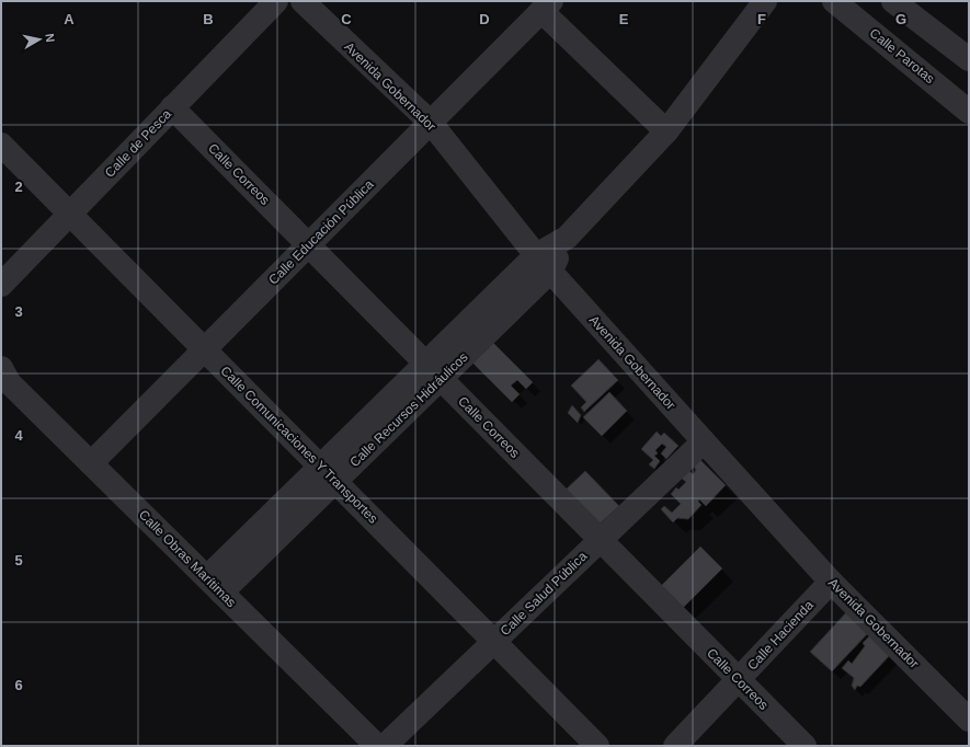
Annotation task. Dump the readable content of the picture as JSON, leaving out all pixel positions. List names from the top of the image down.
{
  "streets": {
    "street": [
      "Calle Parotas",
      "Avenida Gobernador",
      "Calle de Pesca",
      "Calle Correos",
      "Calle Educación Pública",
      "Calle Recursos Hidráulicos",
      "Calle Comunicaciones Y Transportes",
      "Calle Obras Marítimas",
      "Calle Salud Pública",
      "Calle Hacienda"
    ]
  },
  "crossings": [
    ["Avenida Gobernador", "Calle Educación Pública"],
    ["Avenida Gobernador", "Calle Recursos Hidráulicos"],
    ["Avenida Gobernador", "Calle Salud Pública"],
    ["Avenida Gobernador", "Calle Hacienda"],
    ["Calle de Pesca", "Calle Correos"],
    ["Calle de Pesca", "Calle Comunicaciones Y Transportes"],
    ["Calle Correos", "Calle Educación Pública"],
    ["Calle Correos", "Calle Recursos Hidráulicos"],
    ["Calle Correos", "Calle Salud Pública"],
    ["Calle Correos", "Calle Hacienda"],
    ["Calle Educación Pública", "Calle Comunicaciones Y Transportes"],
    ["Calle Educación Pública", "Calle Obras Marítimas"],
    ["Calle Recursos Hidráulicos", "Calle Comunicaciones Y Transportes"],
    ["Calle Recursos Hidráulicos", "Calle Obras Marítimas"],
    ["Calle Comunicaciones Y Transportes", "Calle Salud Pública"]
  ],
  "north": "right",
  "grid": {
    "columns": [
      "A",
      "B",
      "C",
      "D",
      "E",
      "F",
      "G"
    ],
    "rows": [
      "2",
      "3",
      "4",
      "5",
      "6"
    ]
  }
}
